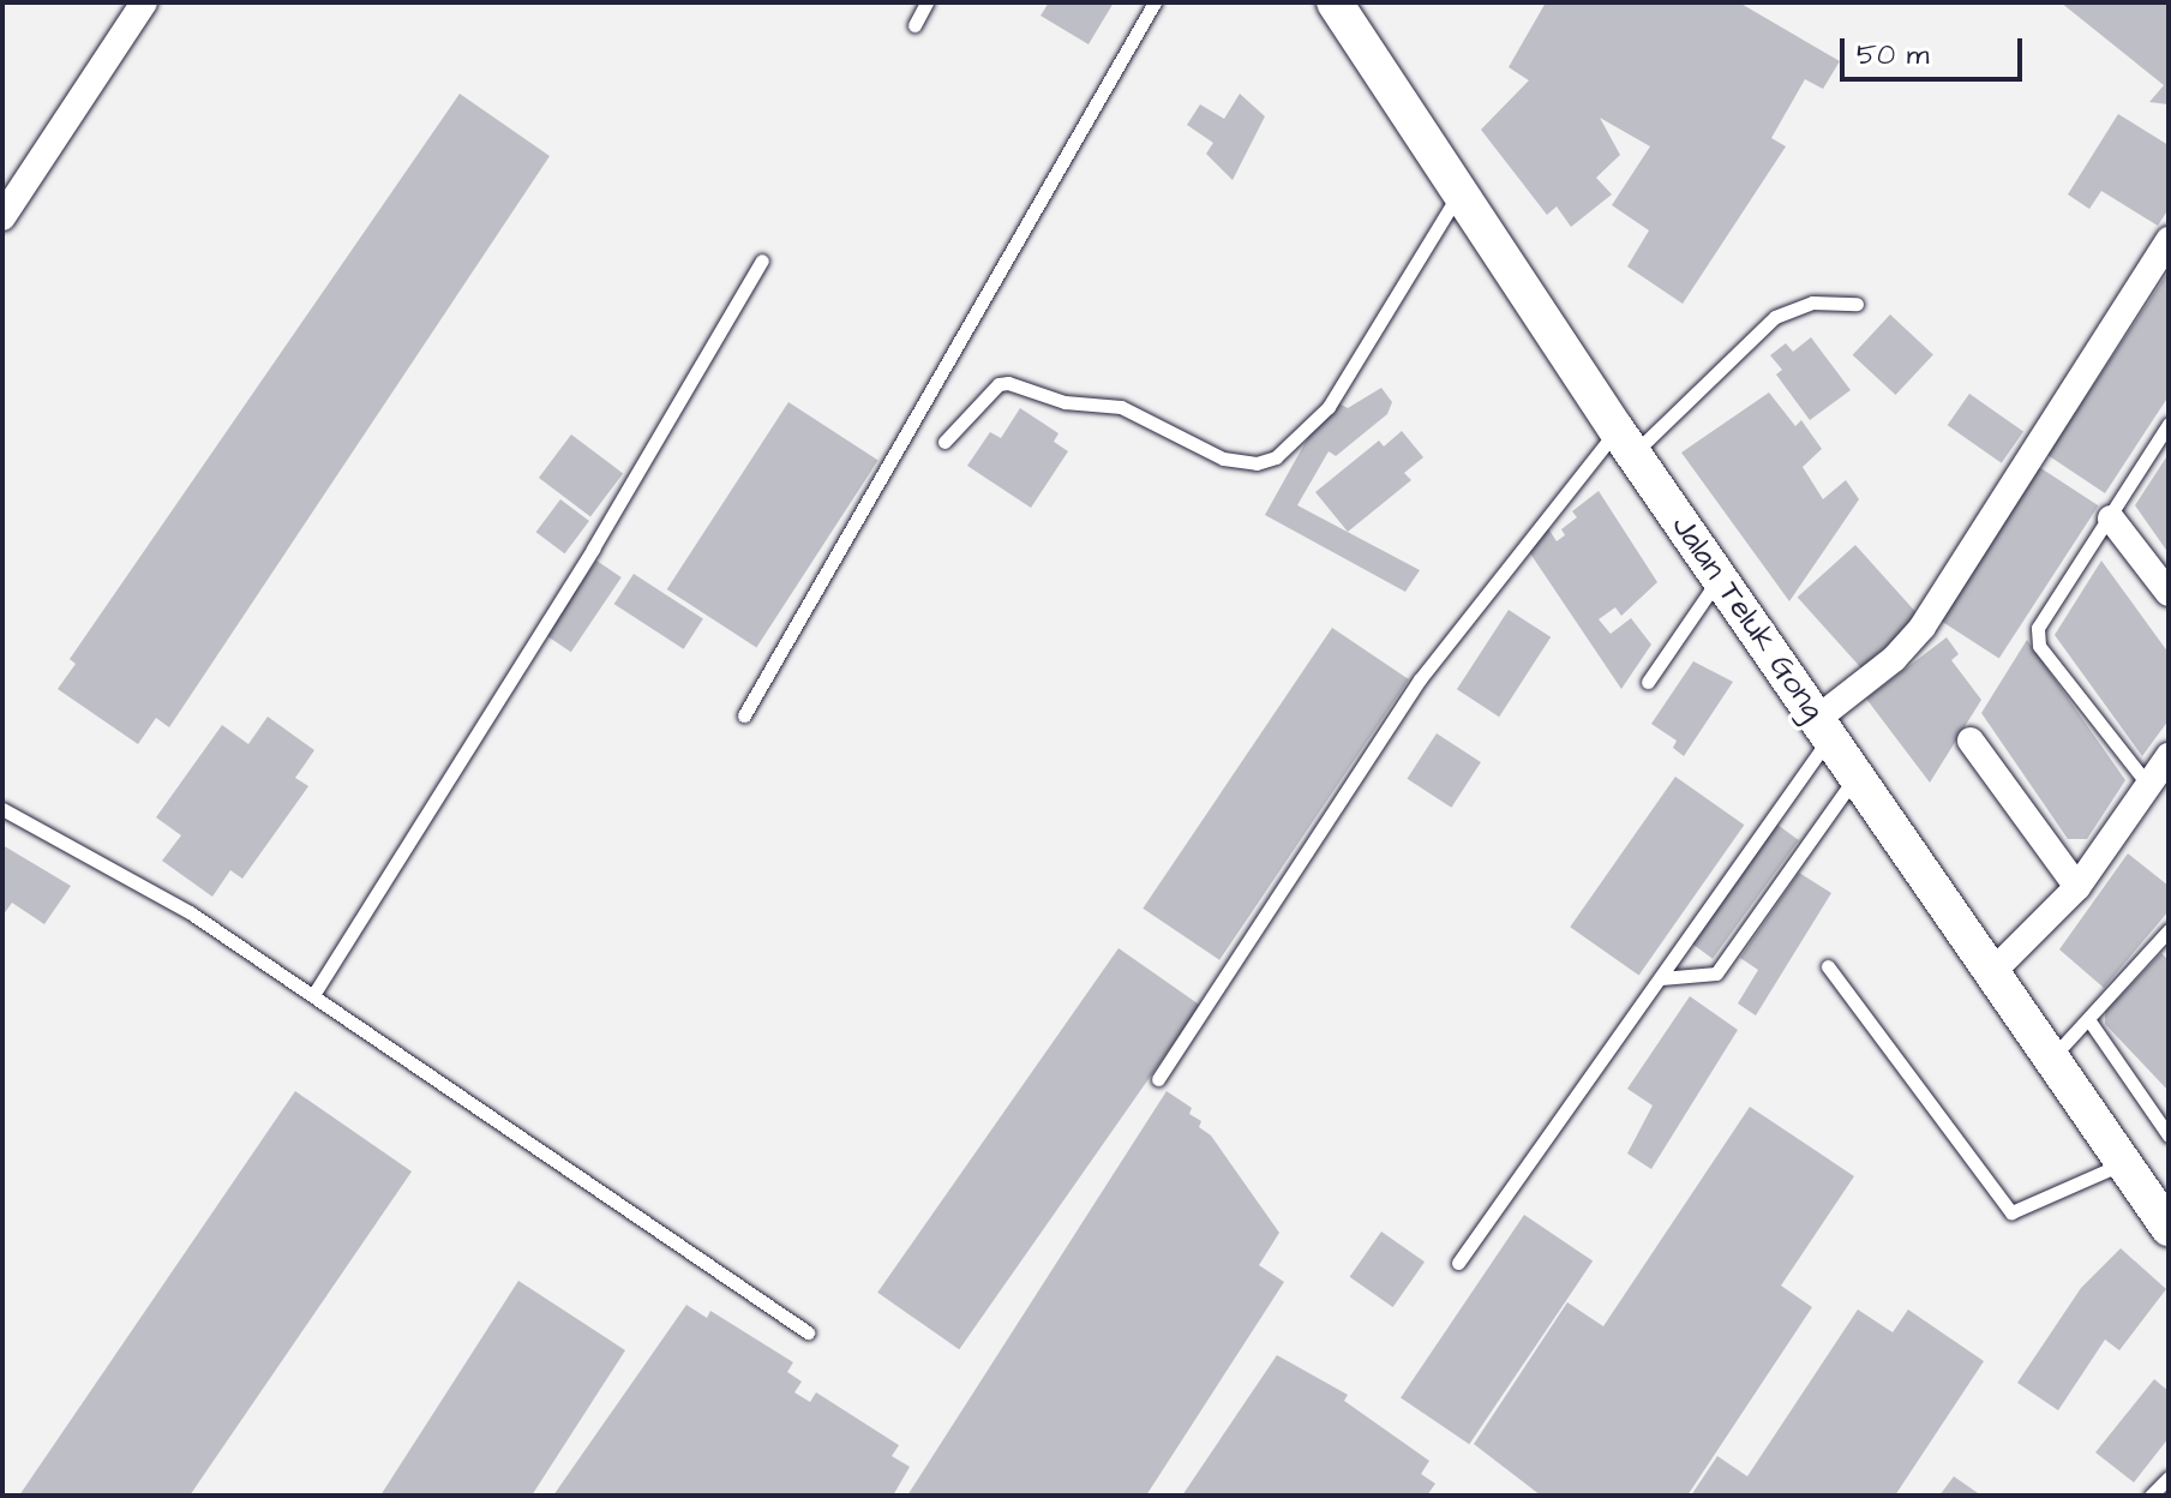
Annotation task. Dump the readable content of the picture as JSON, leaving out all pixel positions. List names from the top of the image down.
{
  "streets": {
    "street": ["Jalan Teluk Gong"]
  },
  "scale_bar": "50 m"
}
